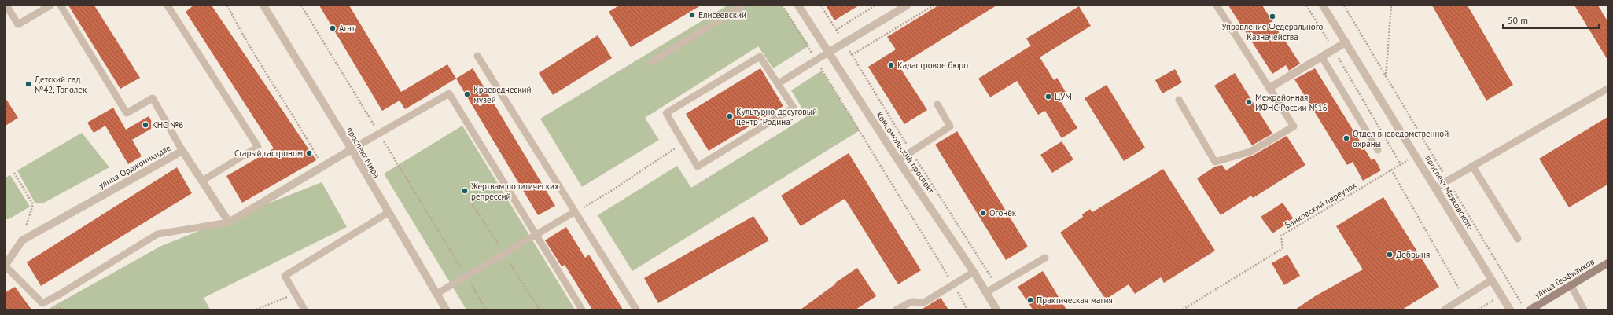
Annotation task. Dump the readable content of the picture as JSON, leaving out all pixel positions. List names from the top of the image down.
{
  "streets": {
    "main road": ["улица Геофизиков"],
    "street": [
      "проспект Мира",
      "Комсомольский проспект",
      "улица Орджоникидзе",
      "проспект Маяковского"
    ],
    "path": ["Банковский переулок"]
  },
  "crossings": [
    ["проспект Маяковского", "Банковский переулок"]
  ],
  "places": [
    "Елисеевский",
    "Управление Федерального Казначейства",
    "Агат",
    "Кадастровое бюро",
    "Детский сад №42, Тополек",
    "Краеведческий музей",
    "ЦУМ",
    "Межрайонная ИФНС России №16",
    "Культурно-досуговый центр \"Родина\"",
    "КНС №6",
    "Отдел вневедомственной охраны",
    "Старый гастроном",
    "Жертвам политических репрессий",
    "Огонёк",
    "Добрыня",
    "Практическая магия"
  ],
  "scale_bar": "50 m"
}
